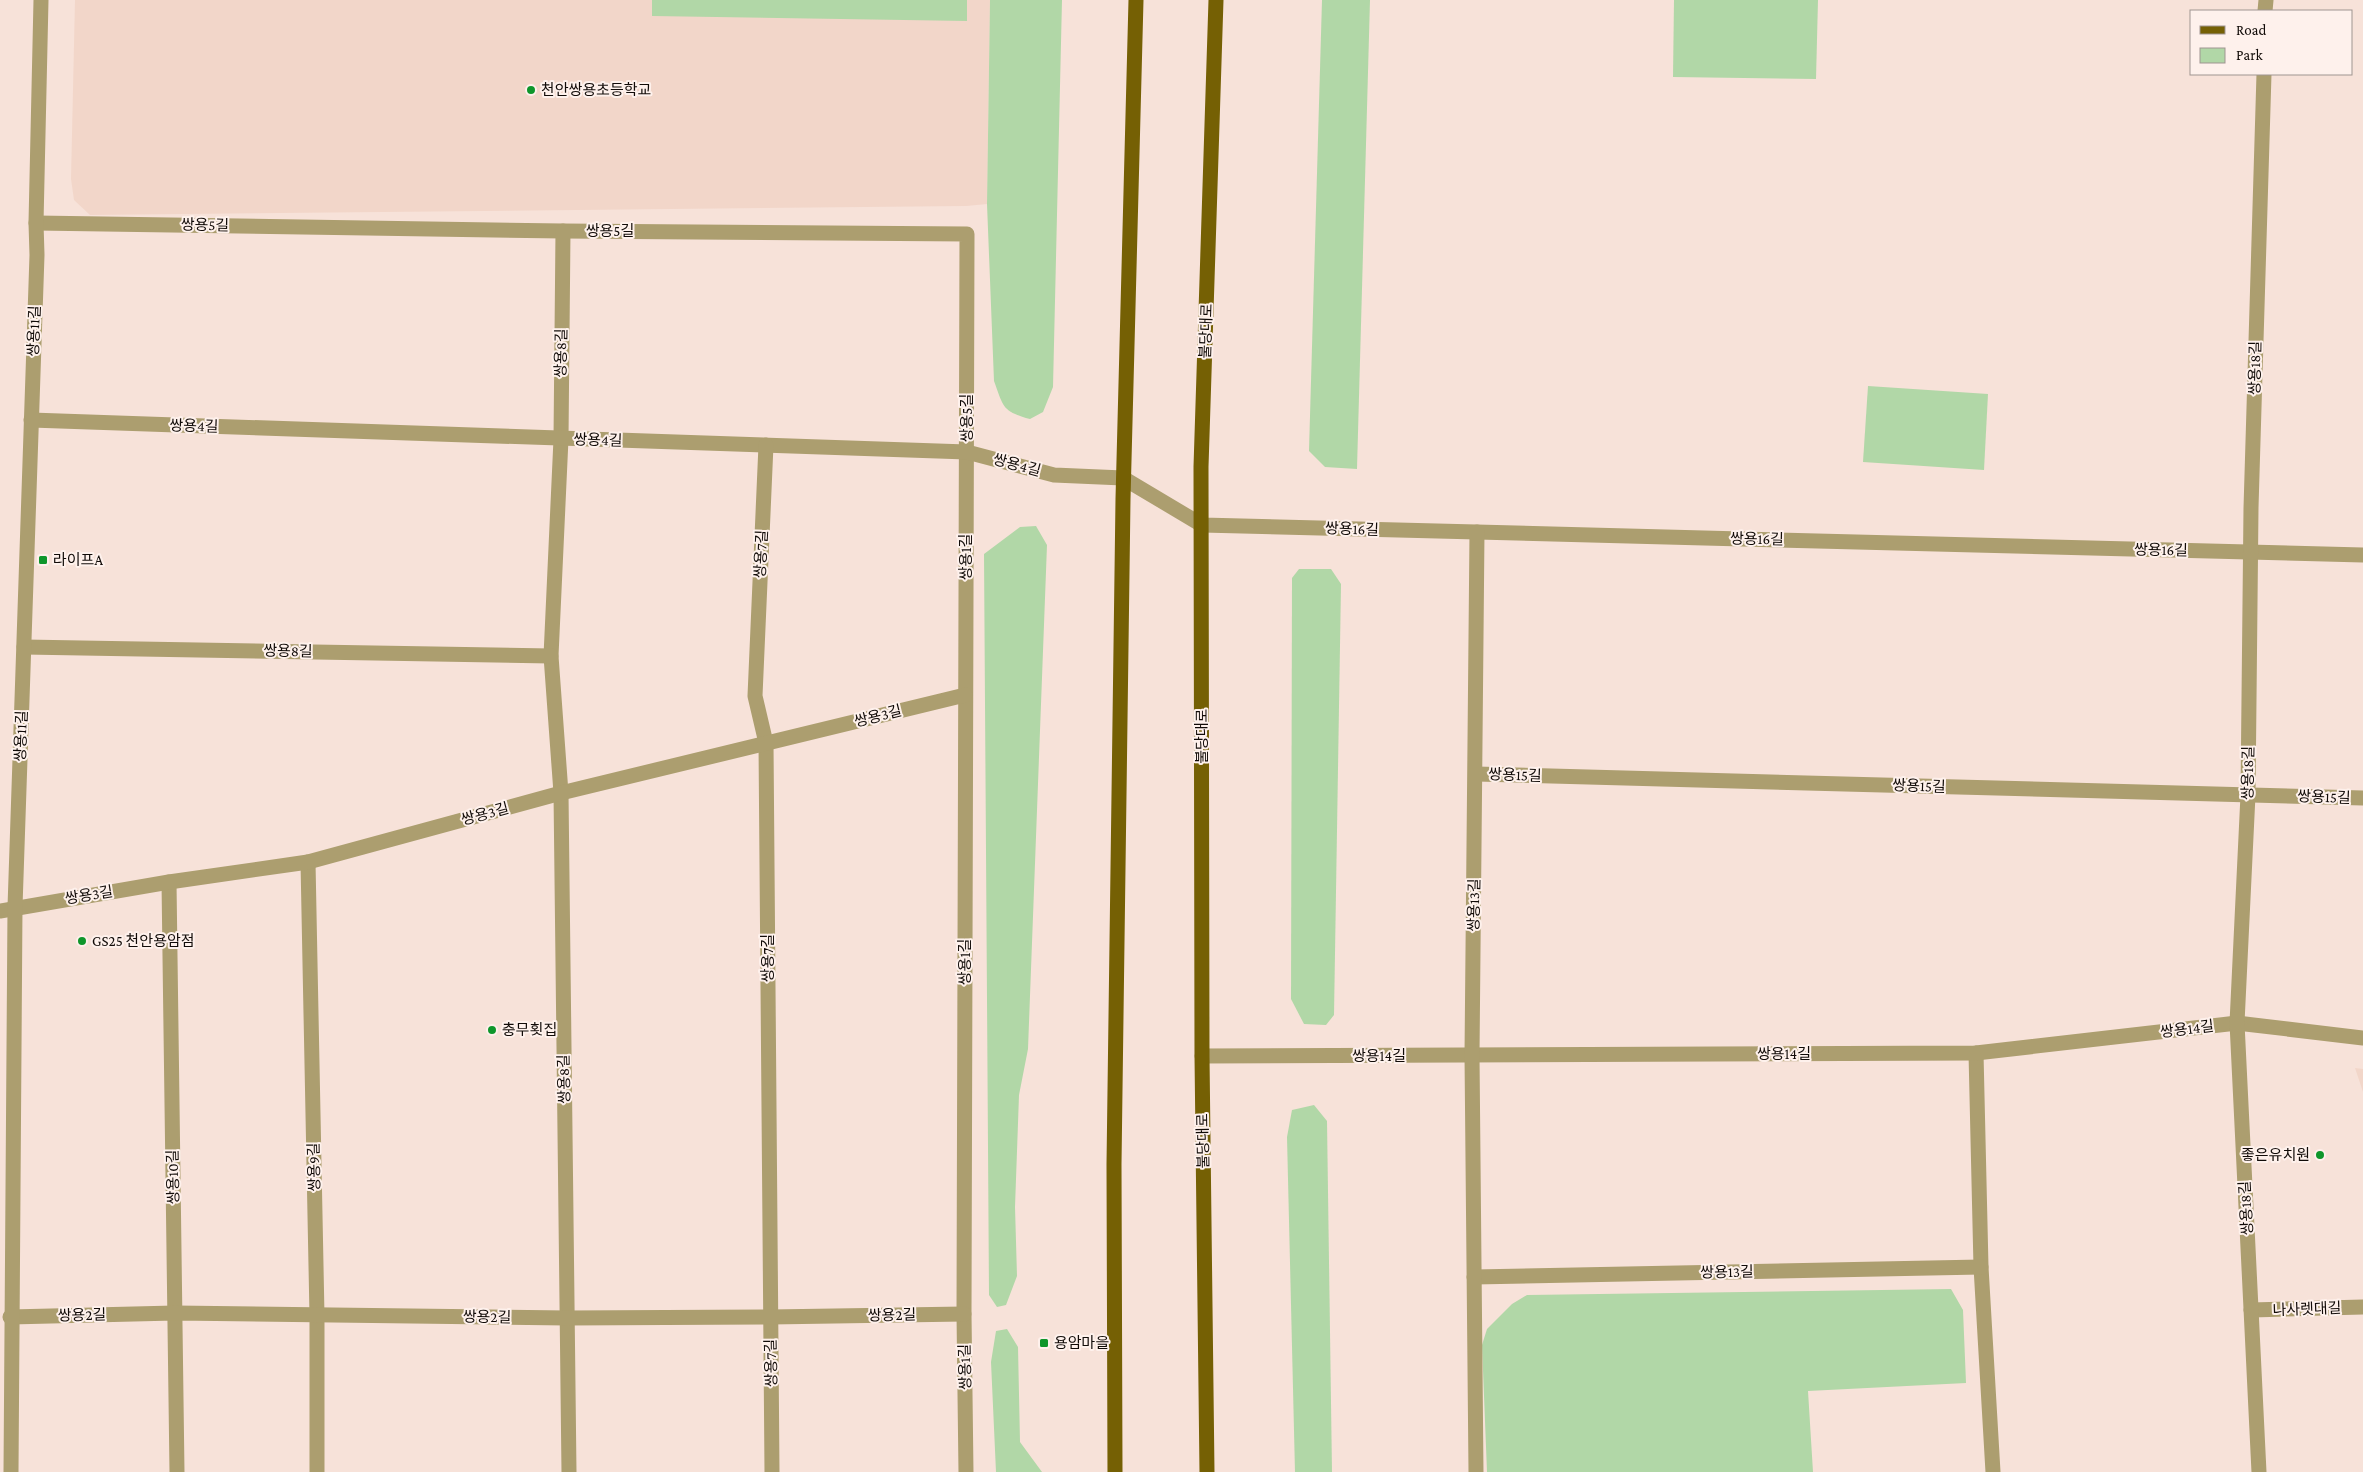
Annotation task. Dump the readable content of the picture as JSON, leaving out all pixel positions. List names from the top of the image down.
{
  "streets": {
    "main road": ["불당대로"],
    "street": [
      "쌍용5길",
      "쌍용11길",
      "쌍용8길",
      "쌍용18길",
      "쌍용4길",
      "쌍용16길",
      "쌍용7길",
      "쌍용1길",
      "쌍용3길",
      "쌍용15길",
      "쌍용13길",
      "쌍용14길",
      "쌍용9길",
      "쌍용10길",
      "나사렛대길",
      "쌍용2길"
    ]
  },
  "crossings": [
    ["쌍용5길", "쌍용11길"],
    ["쌍용5길", "쌍용8길"],
    ["쌍용5길", "쌍용4길"],
    ["쌍용5길", "쌍용1길"],
    ["쌍용11길", "쌍용8길"],
    ["쌍용11길", "쌍용4길"],
    ["쌍용11길", "쌍용3길"],
    ["쌍용11길", "쌍용2길"],
    ["불당대로", "쌍용16길"],
    ["불당대로", "쌍용14길"],
    ["쌍용8길", "쌍용4길"],
    ["쌍용8길", "쌍용3길"],
    ["쌍용8길", "쌍용2길"],
    ["쌍용18길", "쌍용16길"],
    ["쌍용18길", "쌍용15길"],
    ["쌍용18길", "쌍용14길"],
    ["쌍용18길", "나사렛대길"],
    ["쌍용4길", "쌍용16길"],
    ["쌍용4길", "쌍용7길"],
    ["쌍용4길", "쌍용1길"],
    ["쌍용16길", "쌍용13길"],
    ["쌍용7길", "쌍용3길"],
    ["쌍용7길", "쌍용2길"],
    ["쌍용1길", "쌍용3길"],
    ["쌍용1길", "쌍용2길"],
    ["쌍용3길", "쌍용9길"],
    ["쌍용3길", "쌍용10길"],
    ["쌍용15길", "쌍용13길"],
    ["쌍용13길", "쌍용14길"],
    ["쌍용9길", "쌍용2길"],
    ["쌍용10길", "쌍용2길"]
  ],
  "places": {
    "other": [
      "천안쌍용초등학교",
      "GS25 천안용암점",
      "충무횟집",
      "좋은유치원"
    ],
    "transit": ["라이프A", "용암마을"]
  },
  "legend": ["Road", "Park"]
}
